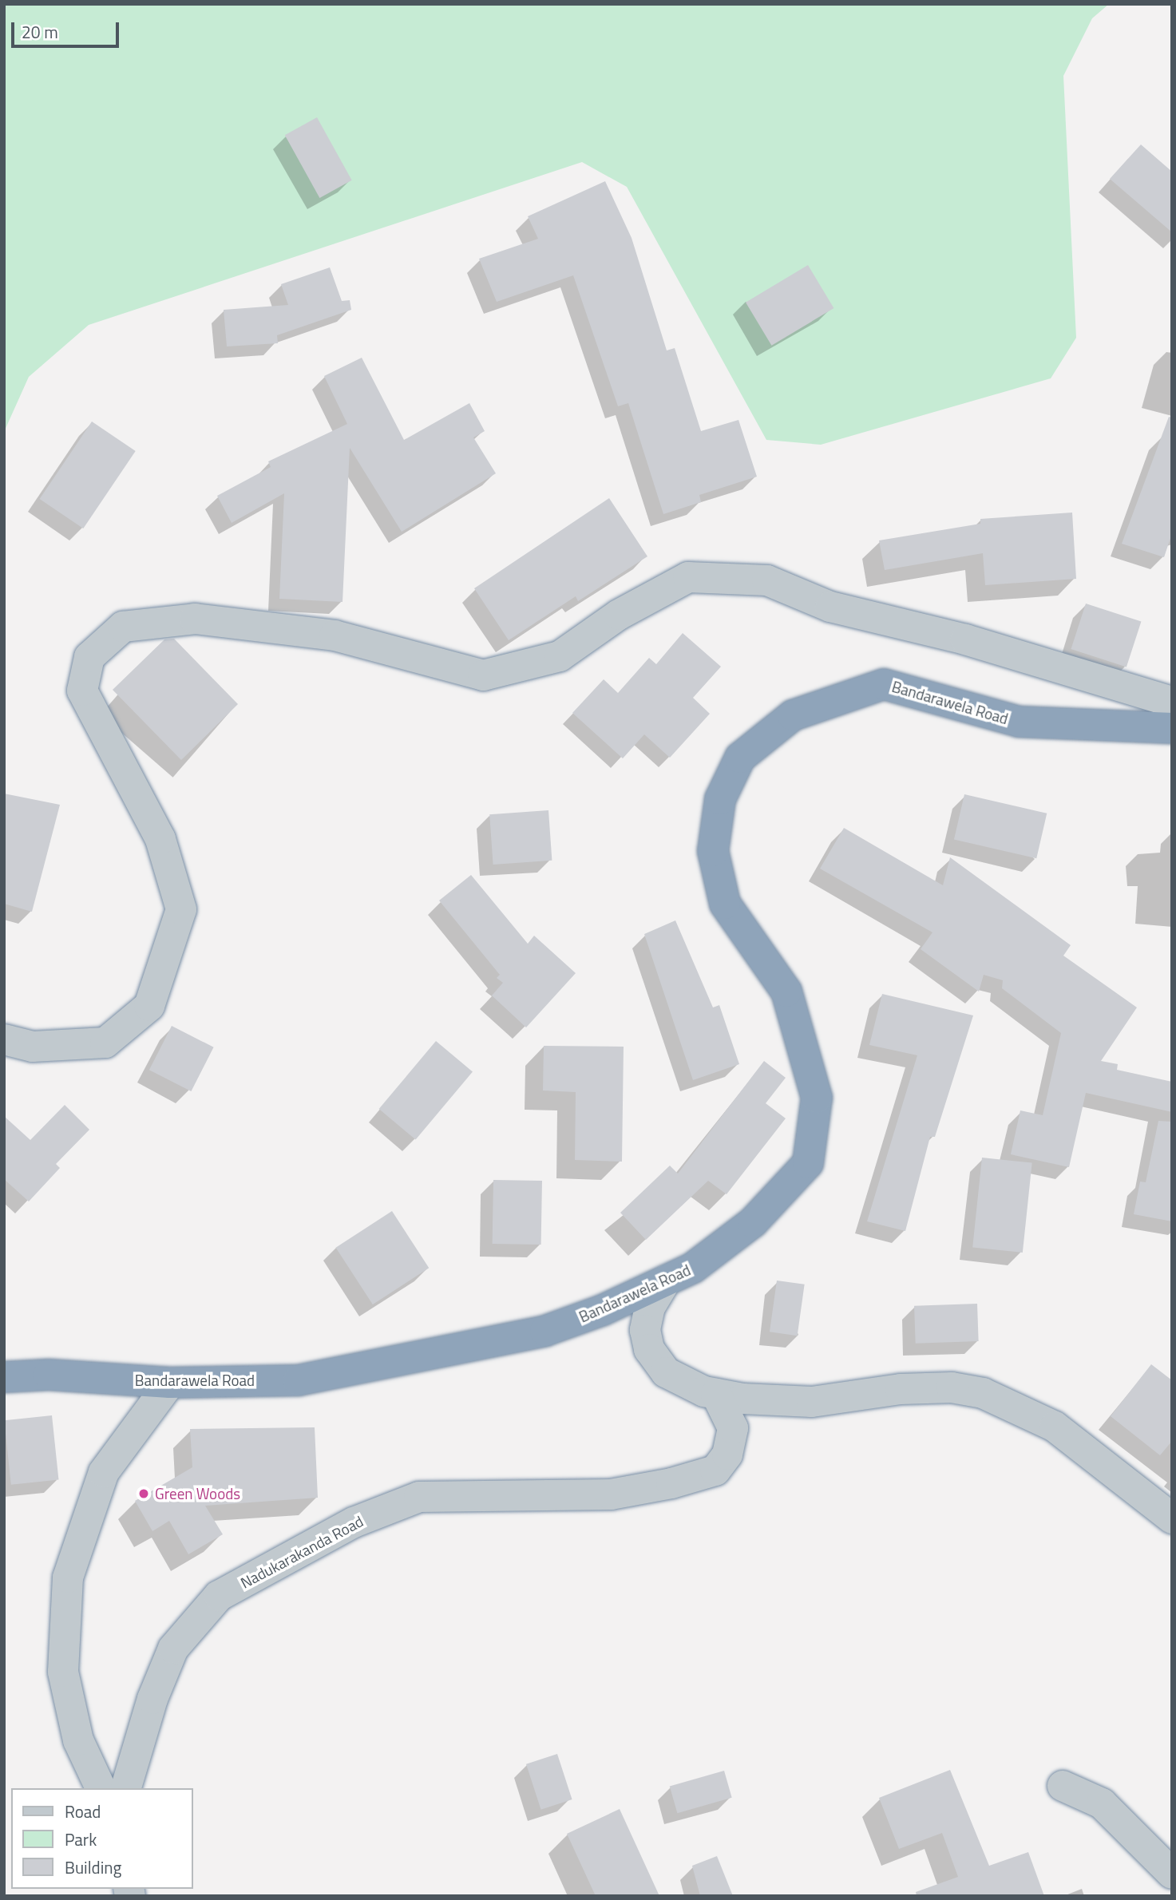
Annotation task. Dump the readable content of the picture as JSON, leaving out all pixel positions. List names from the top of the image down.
{
  "streets": {
    "highway": ["Bandarawela Road"],
    "lane": ["Nadukarakanda Road"]
  },
  "places": ["Green Woods"],
  "legend": ["Road", "Park", "Building"],
  "scale_bar": "20 m"
}
